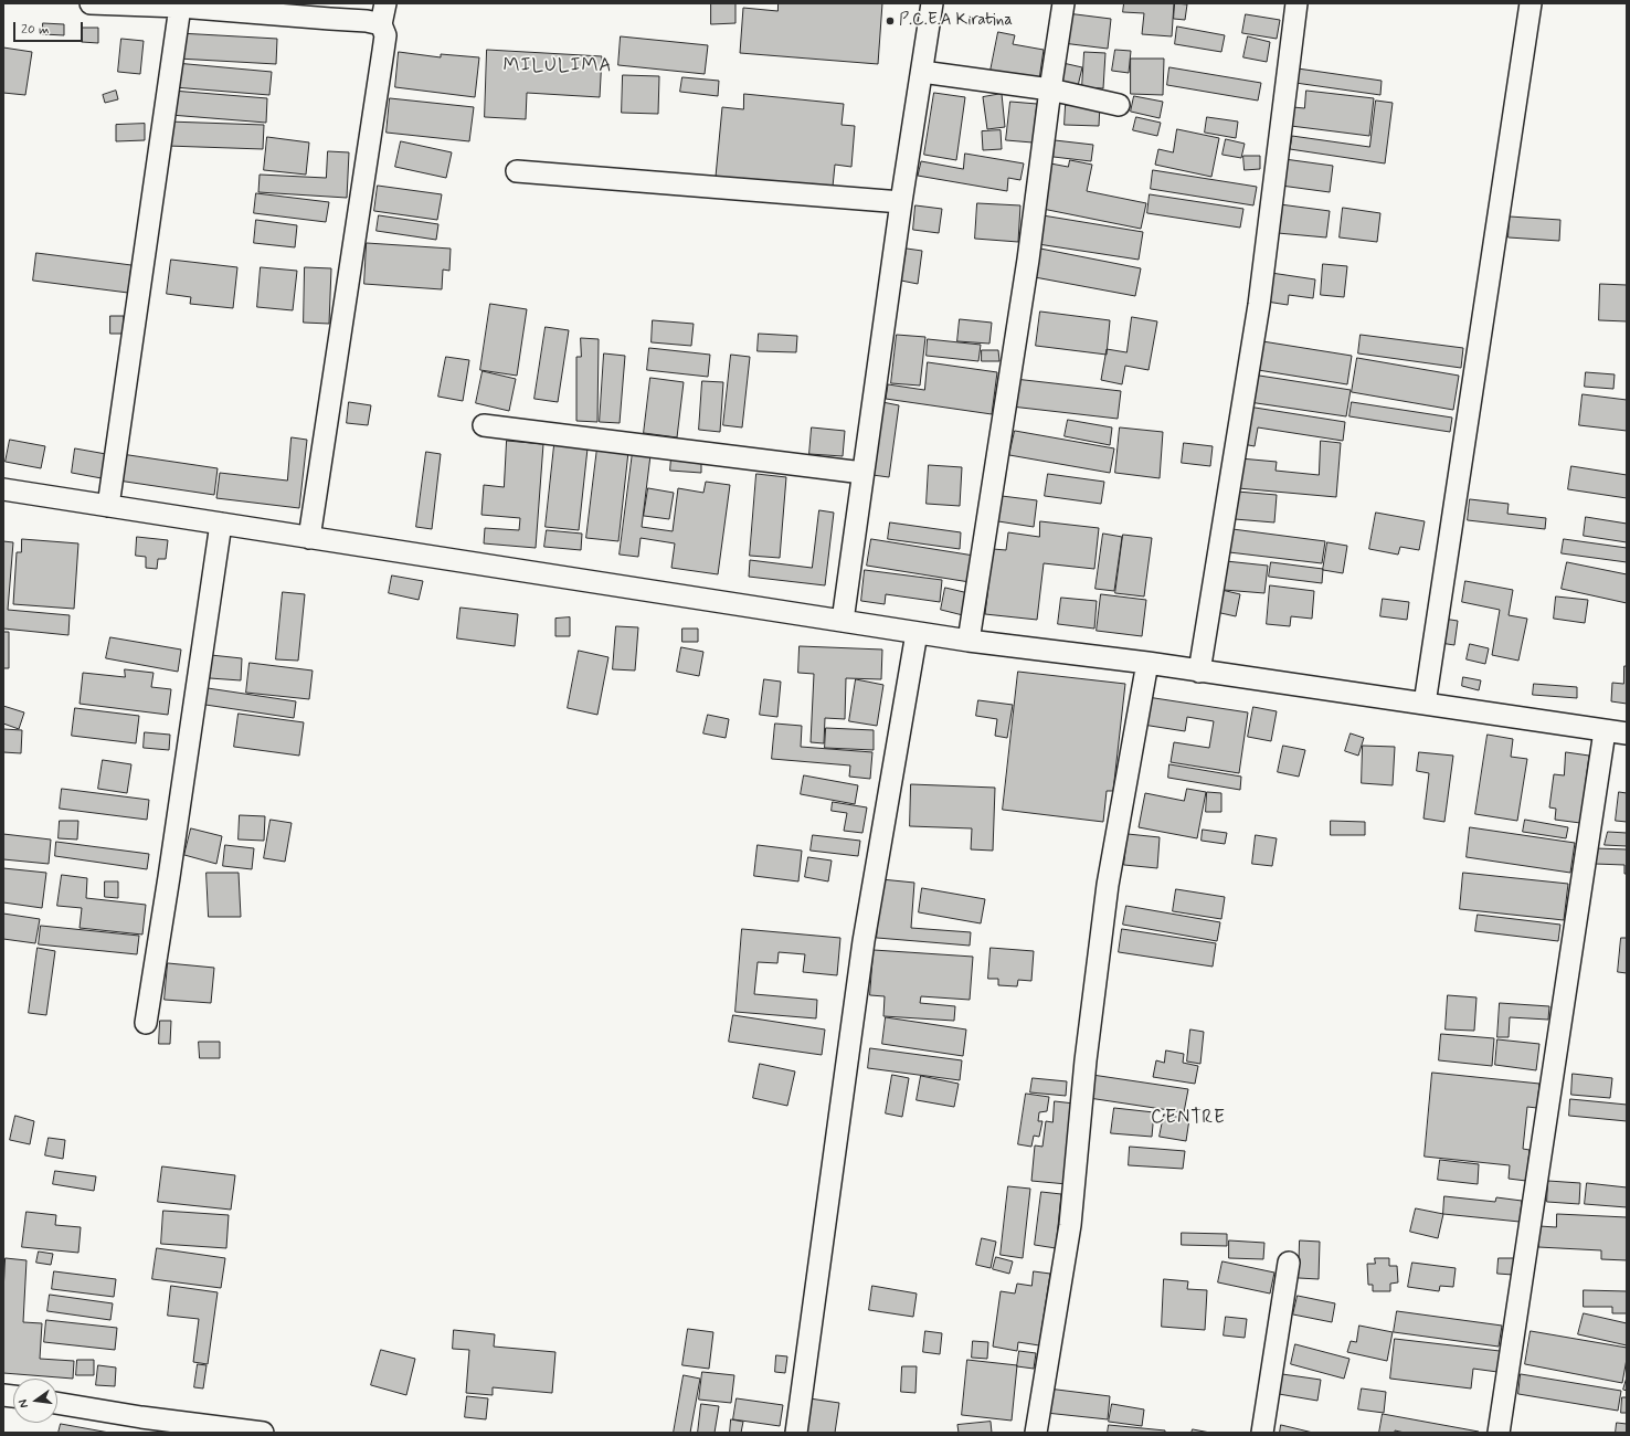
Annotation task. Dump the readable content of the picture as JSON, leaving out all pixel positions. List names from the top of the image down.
{
  "districts": ["MILULIMA", "CENTRE"],
  "places": ["P.C.E.A Kiratina"],
  "scale_bar": "20 m",
  "north": "left"
}
